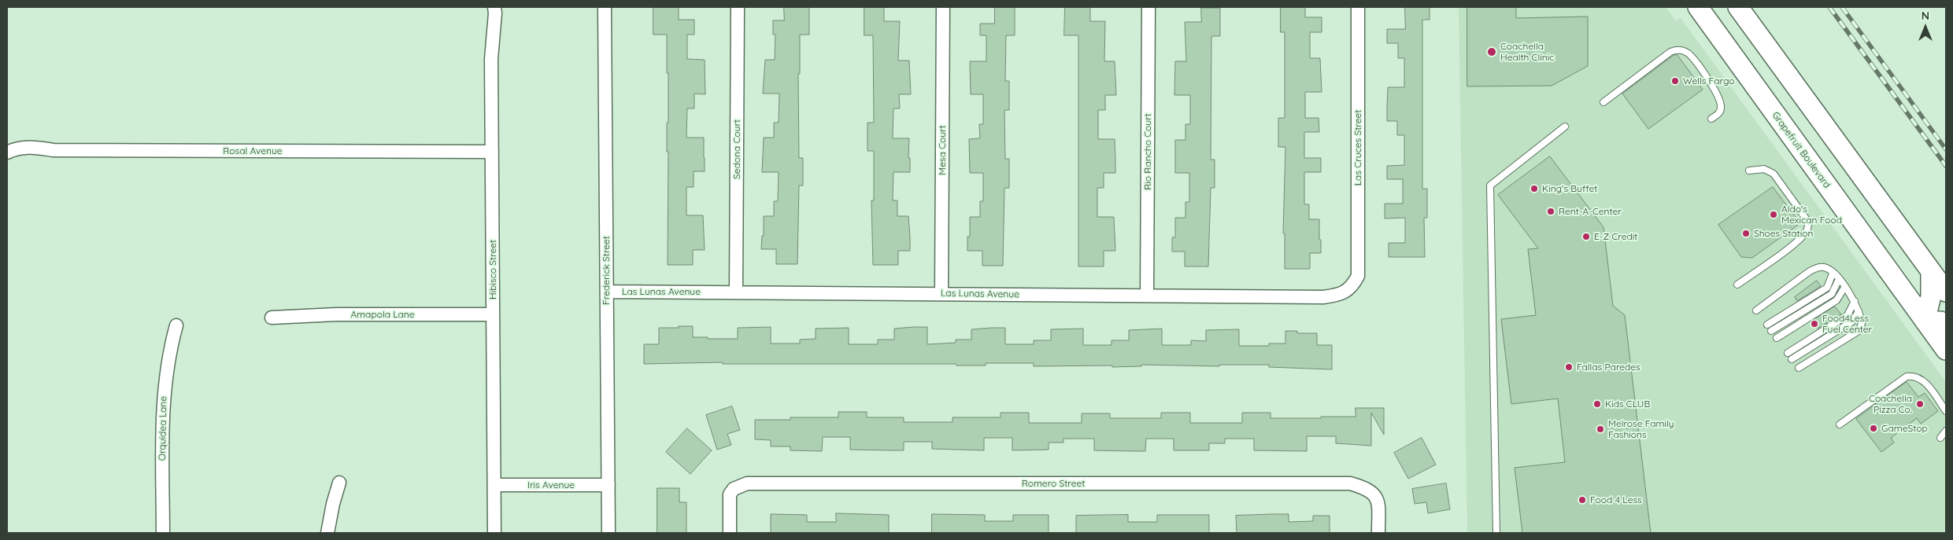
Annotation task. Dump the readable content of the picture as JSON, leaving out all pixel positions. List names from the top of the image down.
{
  "streets": {
    "main road": ["Grapefruit Boulevard"],
    "street": [
      "Las Cruces Street",
      "Sedona Court",
      "Mesa Court",
      "Rosal Avenue",
      "Rio Rancho Court",
      "Hibisco Street",
      "Frederick Street",
      "Las Lunas Avenue",
      "Amapola Lane",
      "Orquidea Lane",
      "Romero Street",
      "Iris Avenue"
    ]
  },
  "crossings": [
    ["Las Cruces Street", "Las Lunas Avenue"],
    ["Sedona Court", "Las Lunas Avenue"],
    ["Mesa Court", "Las Lunas Avenue"],
    ["Rosal Avenue", "Hibisco Street"],
    ["Rio Rancho Court", "Las Lunas Avenue"],
    ["Hibisco Street", "Amapola Lane"],
    ["Hibisco Street", "Iris Avenue"],
    ["Frederick Street", "Las Lunas Avenue"],
    ["Frederick Street", "Iris Avenue"]
  ],
  "places": [
    "Coachella Health Clinic",
    "Wells Fargo",
    "King's Buffet",
    "Rent-A-Center",
    "Aldo's Mexican Food",
    "Shoes Station",
    "E-Z Credit",
    "Food4Less Fuel Center",
    "Fallas Paredes",
    "Kids CLUB",
    "Coachella Pizza Co.",
    "GameStop",
    "Melrose Family Fashions",
    "Food 4 Less"
  ],
  "north": "top"
}
